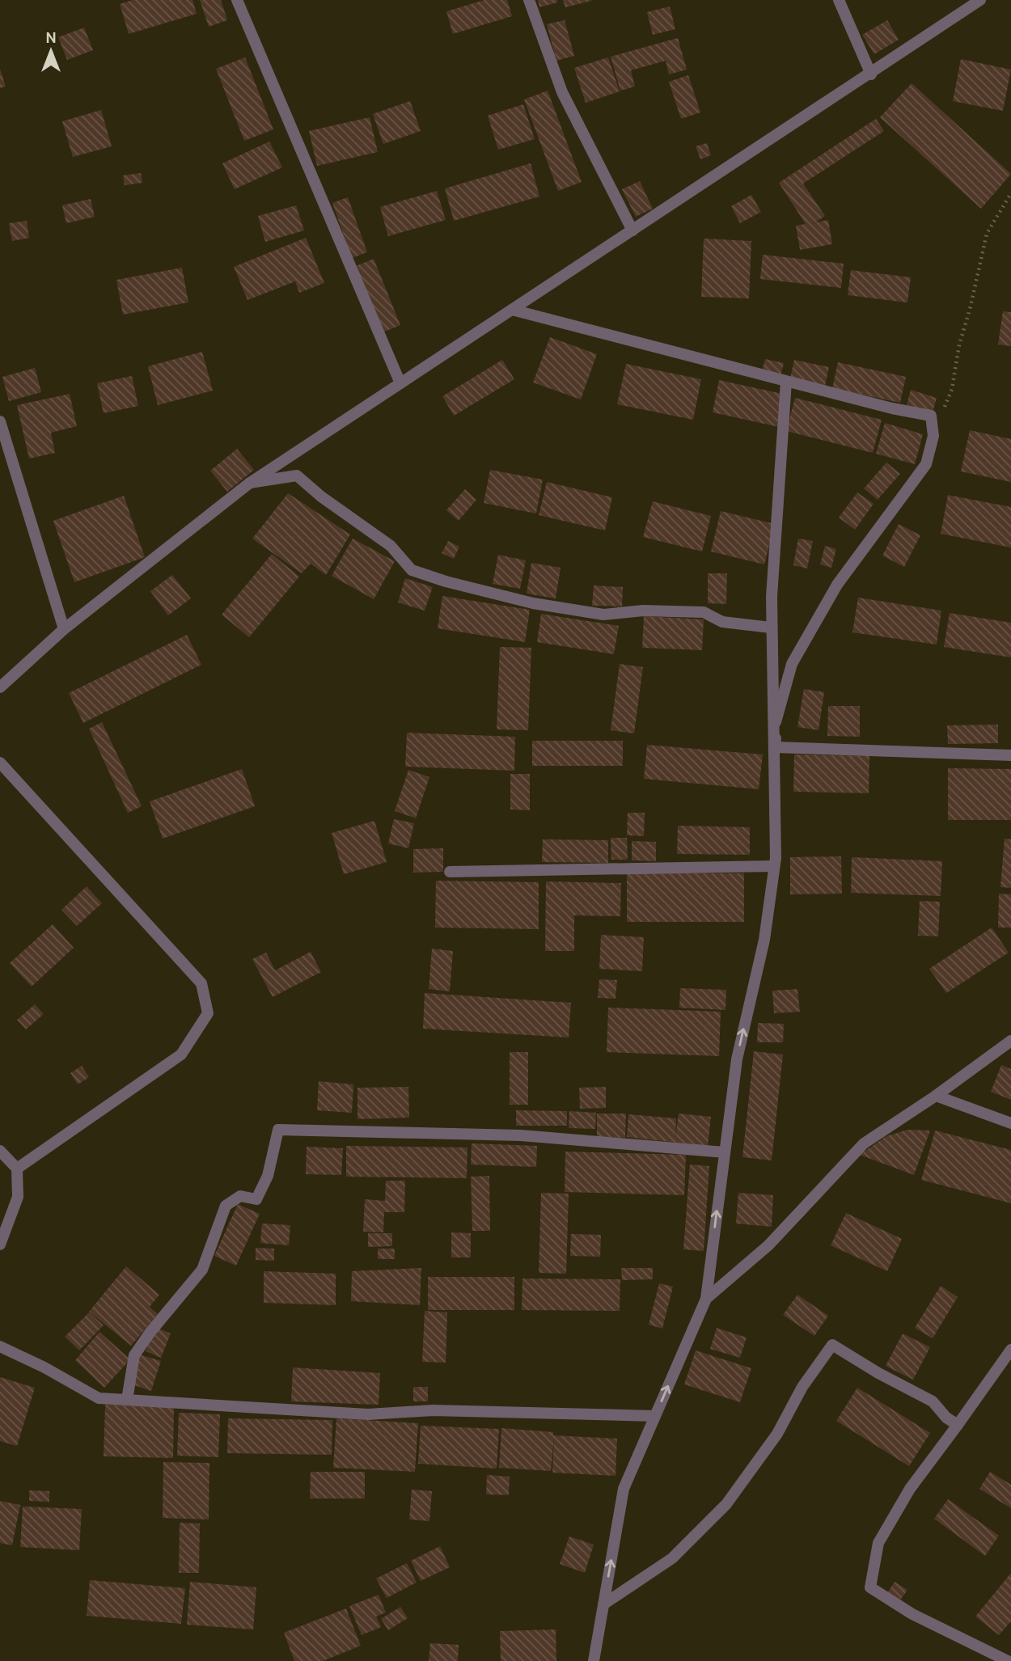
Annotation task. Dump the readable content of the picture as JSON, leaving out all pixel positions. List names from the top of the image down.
{
  "north": "top"
}
